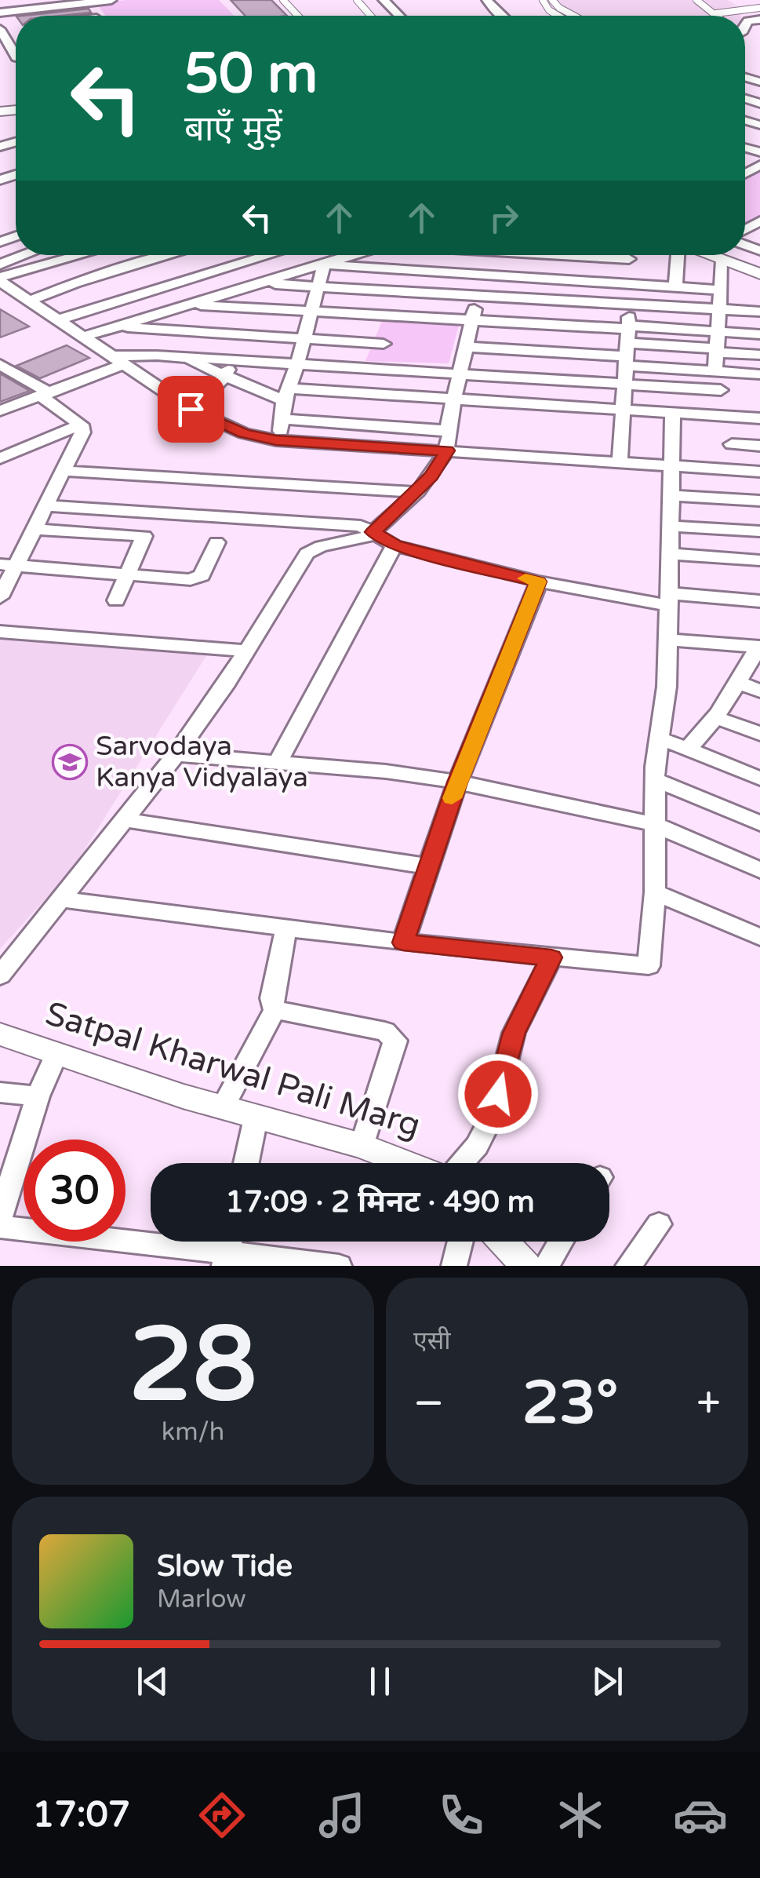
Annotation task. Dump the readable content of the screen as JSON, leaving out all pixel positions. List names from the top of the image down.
{
  "streets": {
    "street": ["Satpal Kharwal Pali Marg"]
  },
  "places": {
    "school or university": ["Sarvodaya Kanya Vidyalaya"]
  },
  "page": {
    "turn": ["50 m", "बाएँ मुड़ें"],
    "limit": "30",
    "trip": "17:09 · 2 मिनट · 490 m",
    "tile": [
      ["28", "km/h"],
      "एसी"
    ],
    "heat": ["−", "23°", "+"],
    "song": ["Slow Tide", "Marlow"],
    "tabs": "17:07"
  }
}
